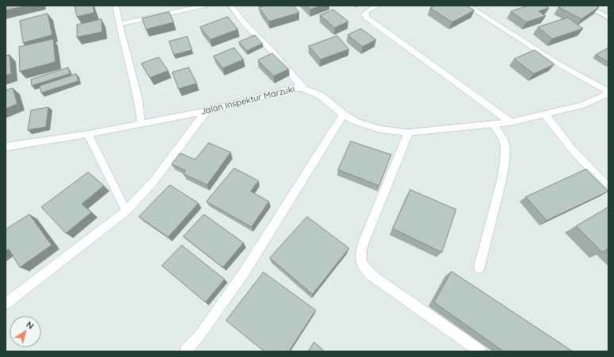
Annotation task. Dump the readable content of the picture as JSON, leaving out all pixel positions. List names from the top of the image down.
{
  "streets": {
    "street": ["Jalan Inspektur Marzuki"]
  },
  "north": "top right"
}
